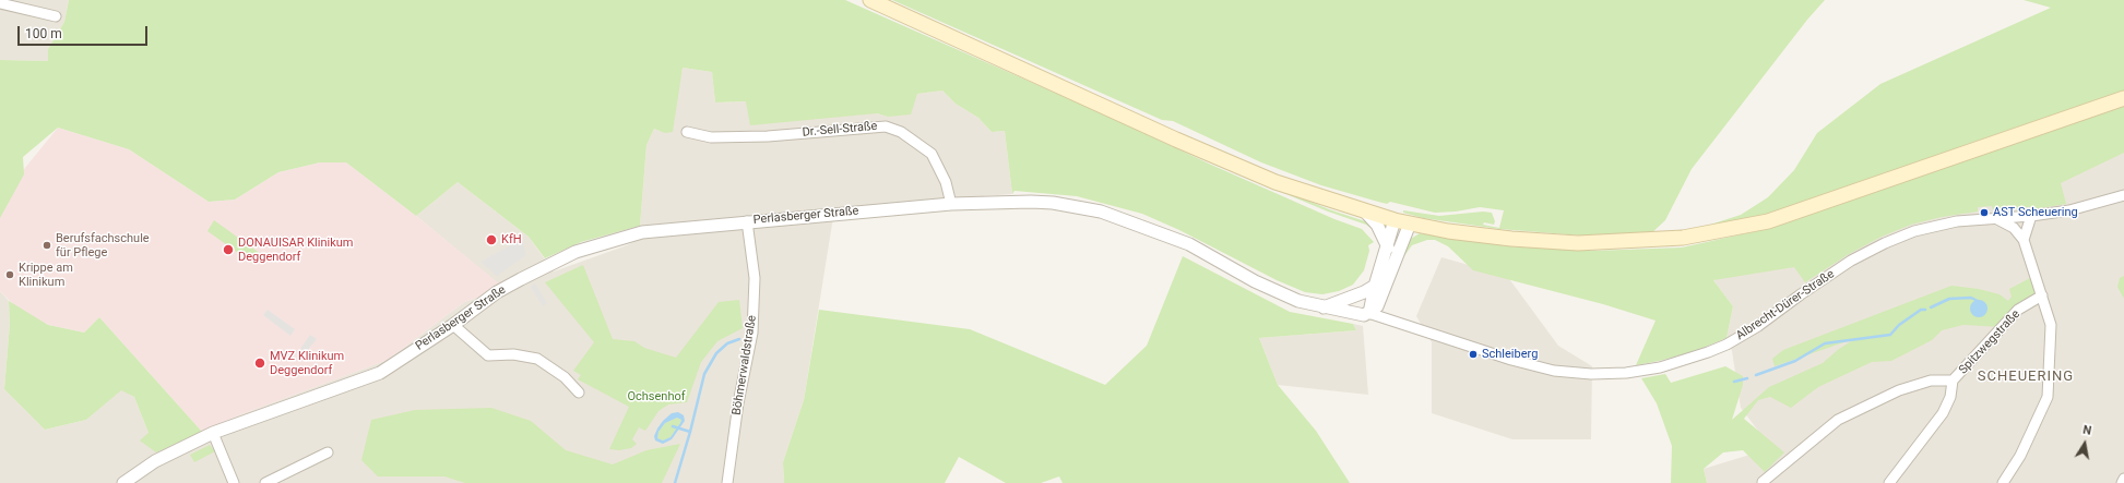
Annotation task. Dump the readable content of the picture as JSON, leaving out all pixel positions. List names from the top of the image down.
{
  "streets": {
    "street": [
      "Dr.-Sell-Straße",
      "Perlasberger Straße",
      "Albrecht-Dürer-Straße",
      "Spitzwegstraße",
      "Böhmerwaldstraße"
    ]
  },
  "crossings": [
    ["Dr.-Sell-Straße", "Perlasberger Straße"],
    ["Perlasberger Straße", "Albrecht-Dürer-Straße"],
    ["Perlasberger Straße", "Böhmerwaldstraße"]
  ],
  "districts": ["SCHEUERING"],
  "parks": ["Ochsenhof"],
  "places": [
    "AST Scheuering",
    "KfH",
    "Berufsfachschule für Pflege",
    "DONAUISAR Klinikum Deggendorf",
    "Krippe am Klinikum",
    "Schleiberg",
    "MVZ Klinikum Deggendorf"
  ],
  "scale_bar": "100 m",
  "north": "top"
}
